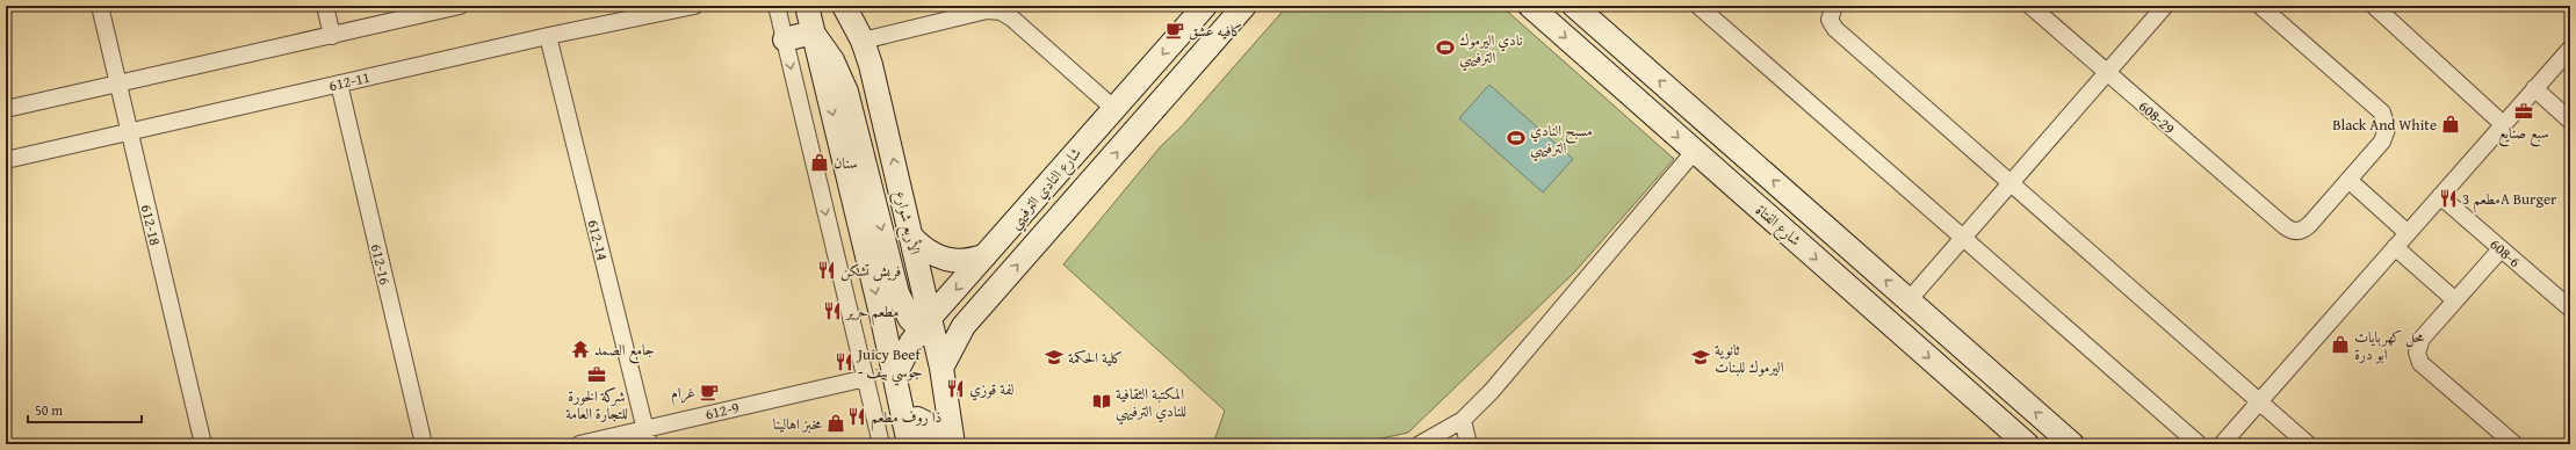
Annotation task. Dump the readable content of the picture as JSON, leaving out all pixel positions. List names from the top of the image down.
{
  "streets": {
    "street": [
      "612-11",
      "608-29",
      "شارع النادي الترفيهي",
      "الأربع شوارع",
      "612-18",
      "شارع الفتاة",
      "612-14",
      "608-6",
      "612-16",
      "612-9"
    ]
  },
  "crossings": [
    ["612-11", "612-18"],
    ["612-11", "612-14"],
    ["612-11", "612-16"],
    ["شارع النادي الترفيهي", "الأربع شوارع"],
    ["612-14", "612-9"]
  ],
  "places": {
    "cafe": ["كافيه عشق", "غرام"],
    "sports": ["نادي اليرموك الترفيهي", "مسبح النادي الترفيهي"],
    "office": ["سبع صنايع", "شركة الخورة للتجارة العامة"],
    "shop": [
      "Black And White",
      "سنان",
      "محل كهربايات ابو درة",
      "مخبز اهالينا"
    ],
    "restaurant": [
      "مطعم 3A Burger",
      "فريش تشكن",
      "مطعم حرير",
      "Juicy Beef - جوسي بيف",
      "لفة قوزي",
      "ذا روف مطعم"
    ],
    "temple": ["جامع الصمد"],
    "school or university": ["كلية الحكمة", "ثانوية اليرموك للبنات"],
    "library": ["المكتبة الثقافية للنادي الترفيهي"]
  },
  "scale_bar": "50 m"
}
